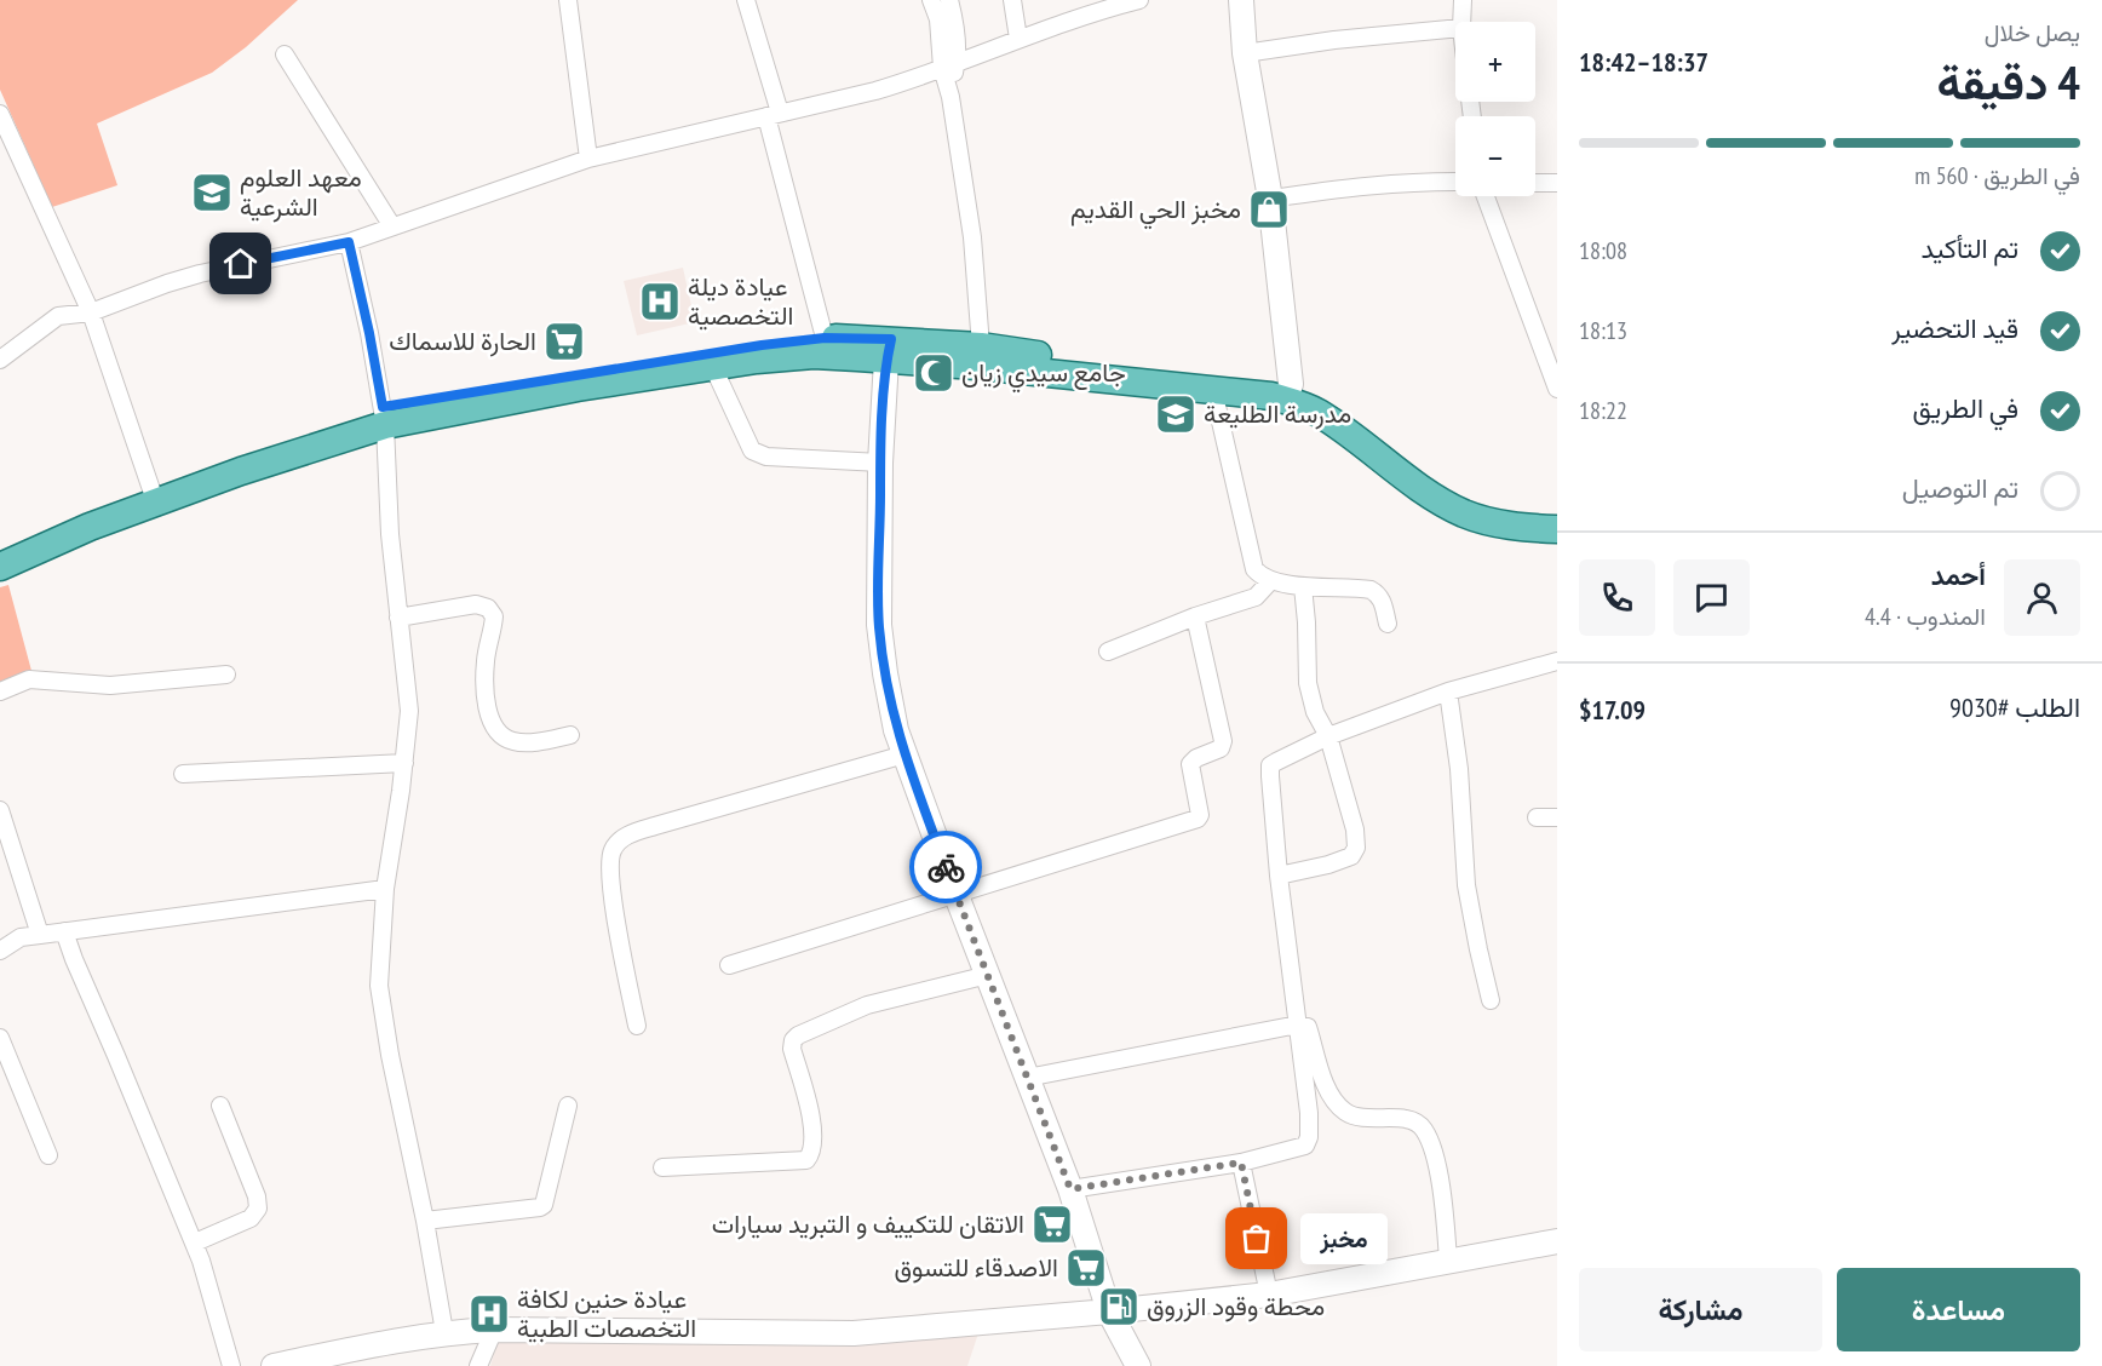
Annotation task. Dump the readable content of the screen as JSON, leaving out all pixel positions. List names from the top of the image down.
{
  "places": {
    "school or university": ["معهد العلوم الشرعية", "مدرسة الطليعة"],
    "shop": ["مخبز الحي القديم"],
    "hospital": ["عيادة ديلة التخصصية", "عيادة حنين لكافة التخصصات الطبية"],
    "supermarket": ["الحارة للاسماك", "الاتقان للتكييف و التبريد سيارات", "الاصدقاء للتسوق"],
    "mosque": ["جامع سيدي زيان"],
    "other": ["مخبز"],
    "fuel station": ["محطة وقود الزروق"]
  },
  "page": {
    "heading": ["4 دقيقة", "يصل خلال", "18:37–18:42"],
    "panel": [
      "أحمد",
      "المندوب · 4.4",
      "الطلب #9030",
      "$17.09"
    ],
    "map_buttons": ["+", "−"],
    "bar": "في الطريق · 560 m",
    "list": [
      ["تم التأكيد", "18:08"],
      ["قيد التحضير", "18:13"],
      ["في الطريق", "18:22"],
      "تم التوصيل"
    ],
    "bubble": "مخبز",
    "buttons": ["مساعدة", "مشاركة"]
  }
}
